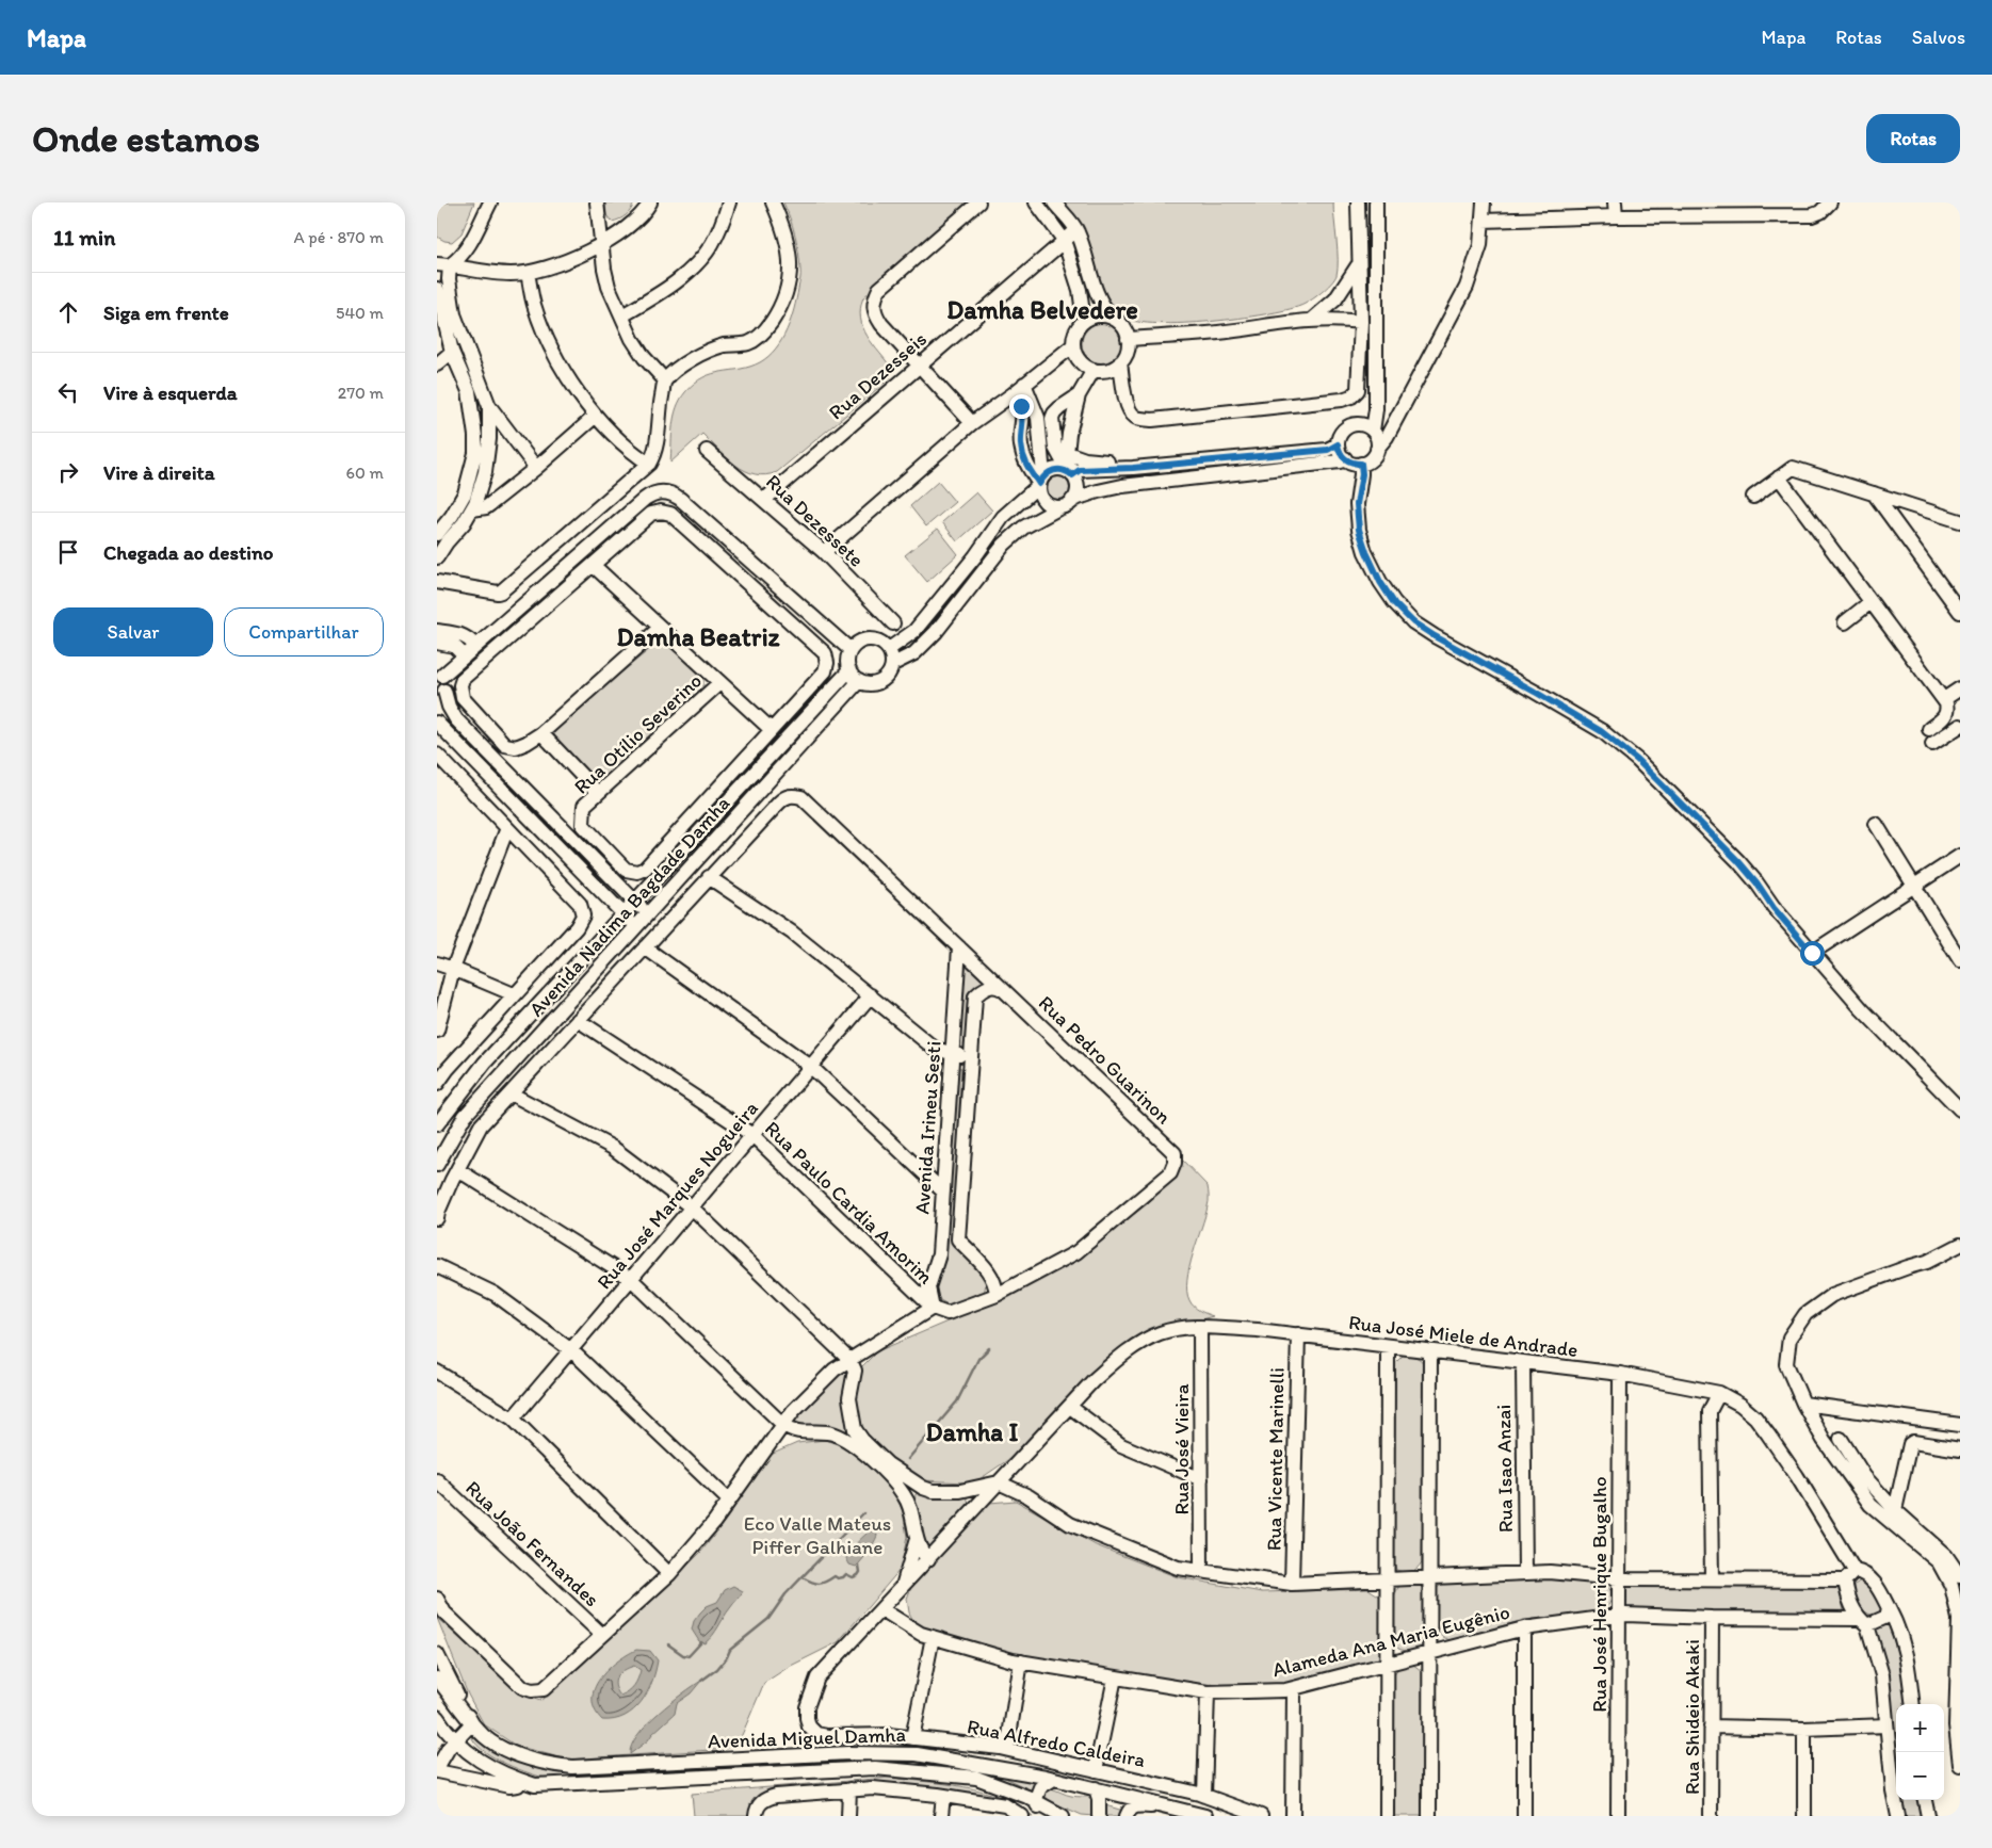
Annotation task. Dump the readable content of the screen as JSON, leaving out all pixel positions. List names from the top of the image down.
{
  "streets": {
    "street": [
      "Rua Dezesseis",
      "Rua Dezessete",
      "Rua Otílio Severino",
      "Avenida Nadima Bagdade Damha",
      "Rua Pedro Guarinon",
      "Avenida Irineu Sesti",
      "Rua José Marques Nogueira",
      "Rua Paulo Cardia Amorim",
      "Rua José Miele de Andrade",
      "Rua José Vieira",
      "Rua Vicente Marinelli",
      "Rua Isao Anzai",
      "Rua João Fernandes",
      "Rua José Henrique Bugalho",
      "Alameda Ana Maria Eugênio",
      "Rua Shideio Akaki",
      "Avenida Miguel Damha",
      "Rua Alfredo Caldeira"
    ]
  },
  "crossings": [
    ["Rua Dezesseis", "Rua Dezessete"],
    ["Rua Otílio Severino", "Avenida Nadima Bagdade Damha"],
    ["Rua Pedro Guarinon", "Avenida Irineu Sesti"],
    ["Avenida Irineu Sesti", "Rua Paulo Cardia Amorim"],
    ["Rua José Marques Nogueira", "Rua Paulo Cardia Amorim"],
    ["Rua José Miele de Andrade", "Rua José Vieira"],
    ["Rua José Miele de Andrade", "Rua Vicente Marinelli"],
    ["Rua José Miele de Andrade", "Rua Isao Anzai"],
    ["Rua José Miele de Andrade", "Rua José Henrique Bugalho"],
    ["Rua José Miele de Andrade", "Alameda Ana Maria Eugênio"],
    ["Rua José Miele de Andrade", "Rua Alfredo Caldeira"],
    ["Rua José Vieira", "Alameda Ana Maria Eugênio"],
    ["Rua Vicente Marinelli", "Alameda Ana Maria Eugênio"],
    ["Rua Isao Anzai", "Alameda Ana Maria Eugênio"],
    ["Rua José Henrique Bugalho", "Alameda Ana Maria Eugênio"],
    ["Alameda Ana Maria Eugênio", "Rua Shideio Akaki"]
  ],
  "districts": ["Damha Belvedere", "Damha Beatriz", "Damha I"],
  "parks": ["Eco Valle Mateus Piffer Galhiane"],
  "page": {
    "header": "Mapa",
    "nav": ["Mapa", "Rotas", "Salvos"],
    "buttons": [
      "Rotas",
      ["Salvar", "Compartilhar"]
    ],
    "title": "Onde estamos",
    "heading": ["11 min", "A pé · 870 m"],
    "list": [
      ["Siga em frente", "540 m"],
      ["Vire à esquerda", "270 m"],
      ["Vire à direita", "60 m"],
      "Chegada ao destino"
    ],
    "map_buttons": ["+", "−"]
  }
}
